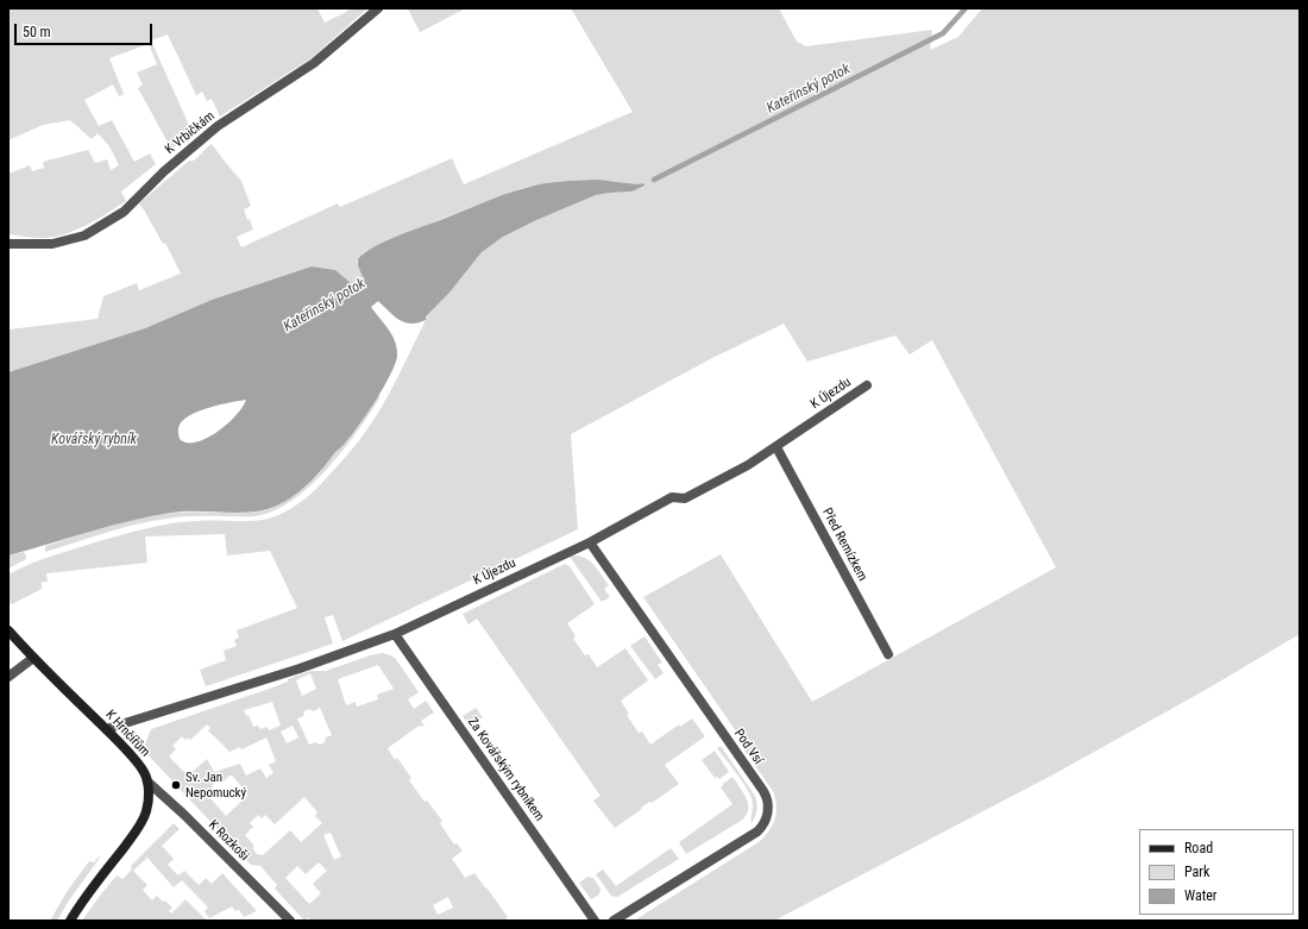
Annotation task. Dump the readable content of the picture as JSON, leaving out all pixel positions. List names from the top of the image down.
{
  "streets": {
    "street": [
      "K Vrbičkám",
      "K Újezdu",
      "Před Remízkem",
      "K Hrnčířům",
      "Pod Vsí",
      "Za Kovářským rybníkem",
      "K Rozkoši"
    ]
  },
  "crossings": [
    ["K Újezdu", "Před Remízkem"],
    ["K Újezdu", "K Hrnčířům"],
    ["K Újezdu", "Pod Vsí"],
    ["K Újezdu", "Za Kovářským rybníkem"],
    ["K Hrnčířům", "K Rozkoši"]
  ],
  "water": ["Kateřinský potok", "Kovářský rybník"],
  "places": ["Sv. Jan Nepomucký"],
  "legend": ["Road", "Park", "Water"],
  "scale_bar": "50 m"
}
